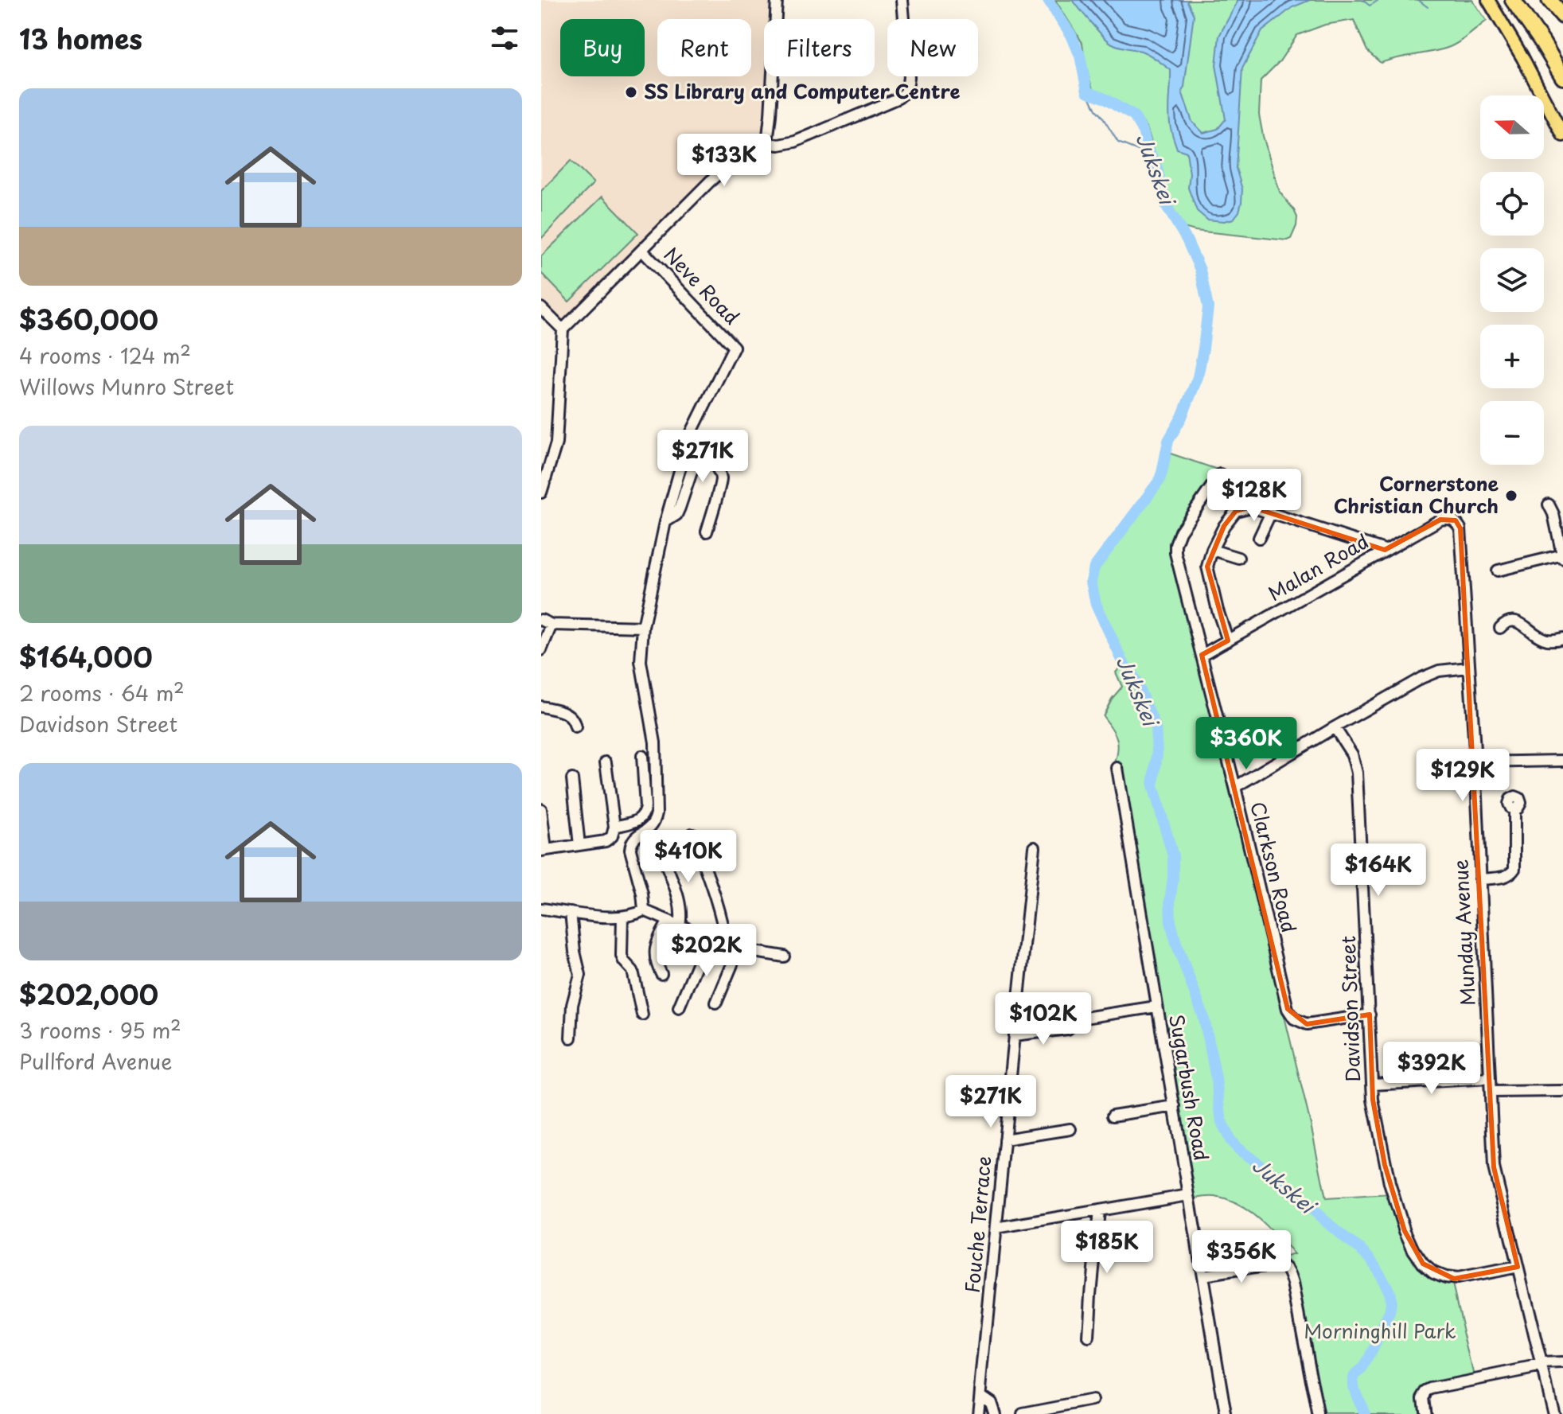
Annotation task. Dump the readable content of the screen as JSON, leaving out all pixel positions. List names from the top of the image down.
{
  "streets": {
    "street": [
      "Neve Road",
      "Malan Road",
      "Clarkson Road",
      "Munday Avenue",
      "Davidson Street",
      "Sugarbush Road",
      "Fouche Terrace"
    ]
  },
  "crossings": [
    ["Malan Road", "Clarkson Road"],
    ["Malan Road", "Munday Avenue"],
    ["Clarkson Road", "Davidson Street"],
    ["Munday Avenue", "Davidson Street"]
  ],
  "water": ["Jukskei"],
  "parks": ["Morninghill Park"],
  "places": ["SS Library and Computer Centre", "Cornerstone Christian Church"],
  "north": "left",
  "page": {
    "heading": "13 homes",
    "chip": [
      "Buy",
      "Rent",
      "Filters",
      "New"
    ],
    "list": [
      {
        "name": "$360,000",
        "note": "4 rooms · 124 m² · Willows Munro Street"
      },
      {
        "name": "$164,000",
        "note": "2 rooms · 64 m² · Davidson Street"
      },
      {
        "name": "$202,000",
        "note": "3 rooms · 95 m² · Pullford Avenue"
      }
    ],
    "map_buttons": ["+", "−"],
    "price": [
      "$133K",
      "$271K",
      "$128K",
      "$360K",
      "$129K",
      "$410K",
      "$164K",
      "$202K",
      "$102K",
      "$392K",
      "$271K",
      "$185K",
      "$356K"
    ]
  }
}
